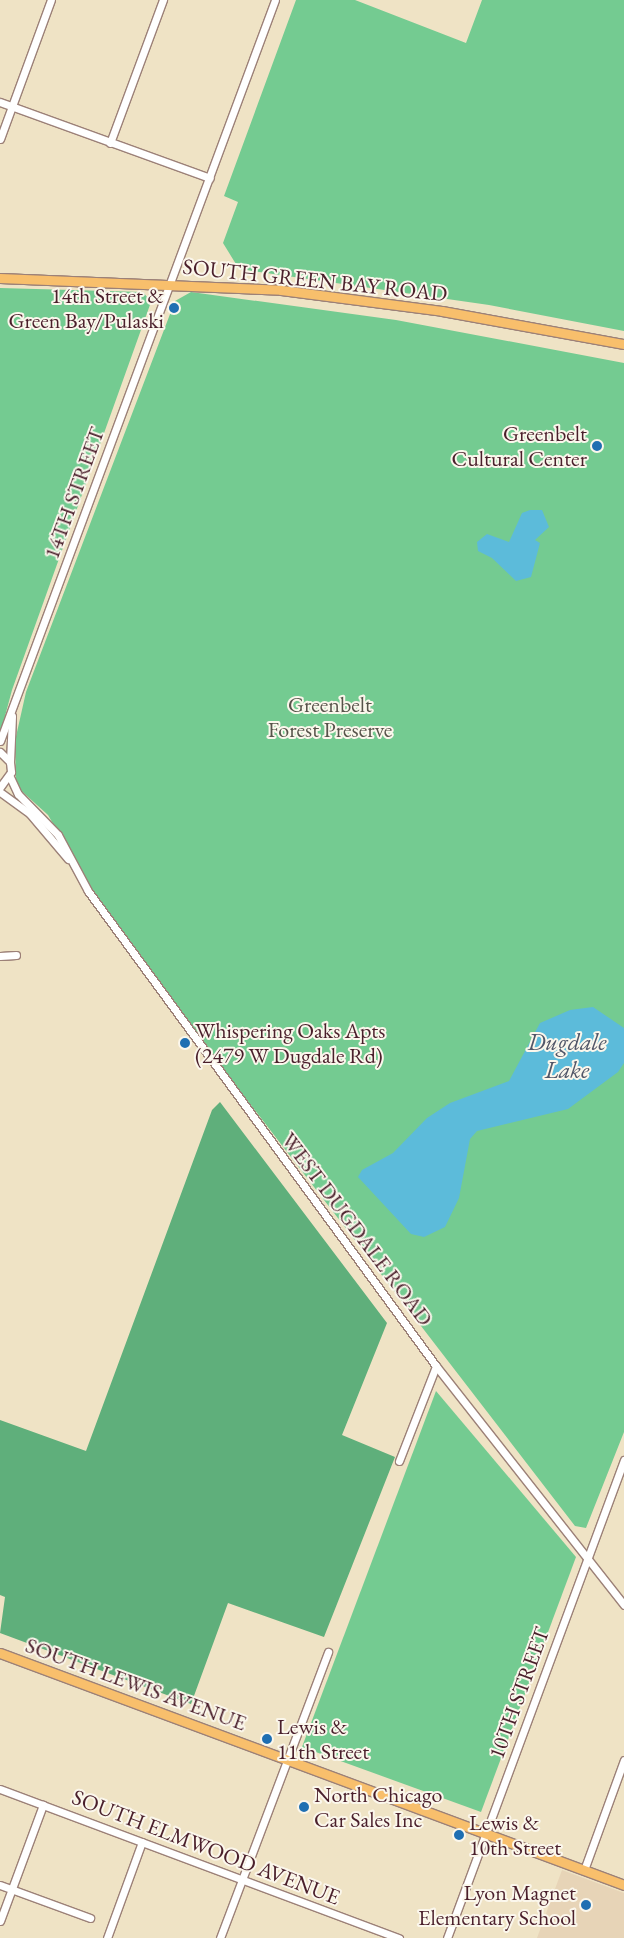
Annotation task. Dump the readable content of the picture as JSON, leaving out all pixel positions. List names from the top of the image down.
{
  "streets": {
    "main road": ["SOUTH GREEN BAY ROAD", "SOUTH LEWIS AVENUE"],
    "street": [
      "14TH STREET",
      "WEST DUGDALE ROAD",
      "10TH STREET",
      "SOUTH ELMWOOD AVENUE"
    ]
  },
  "crossings": [
    ["SOUTH GREEN BAY ROAD", "14TH STREET"],
    ["WEST DUGDALE ROAD", "10TH STREET"],
    ["SOUTH LEWIS AVENUE", "10TH STREET"]
  ],
  "water": ["Dugdale Lake"],
  "parks": ["Greenbelt Forest Preserve"],
  "places": [
    "14th Street & Green Bay/Pulaski",
    "Greenbelt Cultural Center",
    "Whispering Oaks Apts (2479 W Dugdale Rd)",
    "Lewis & 11th Street",
    "North Chicago Car Sales Inc",
    "Lewis & 10th Street",
    "Lyon Magnet Elementary School"
  ]
}
